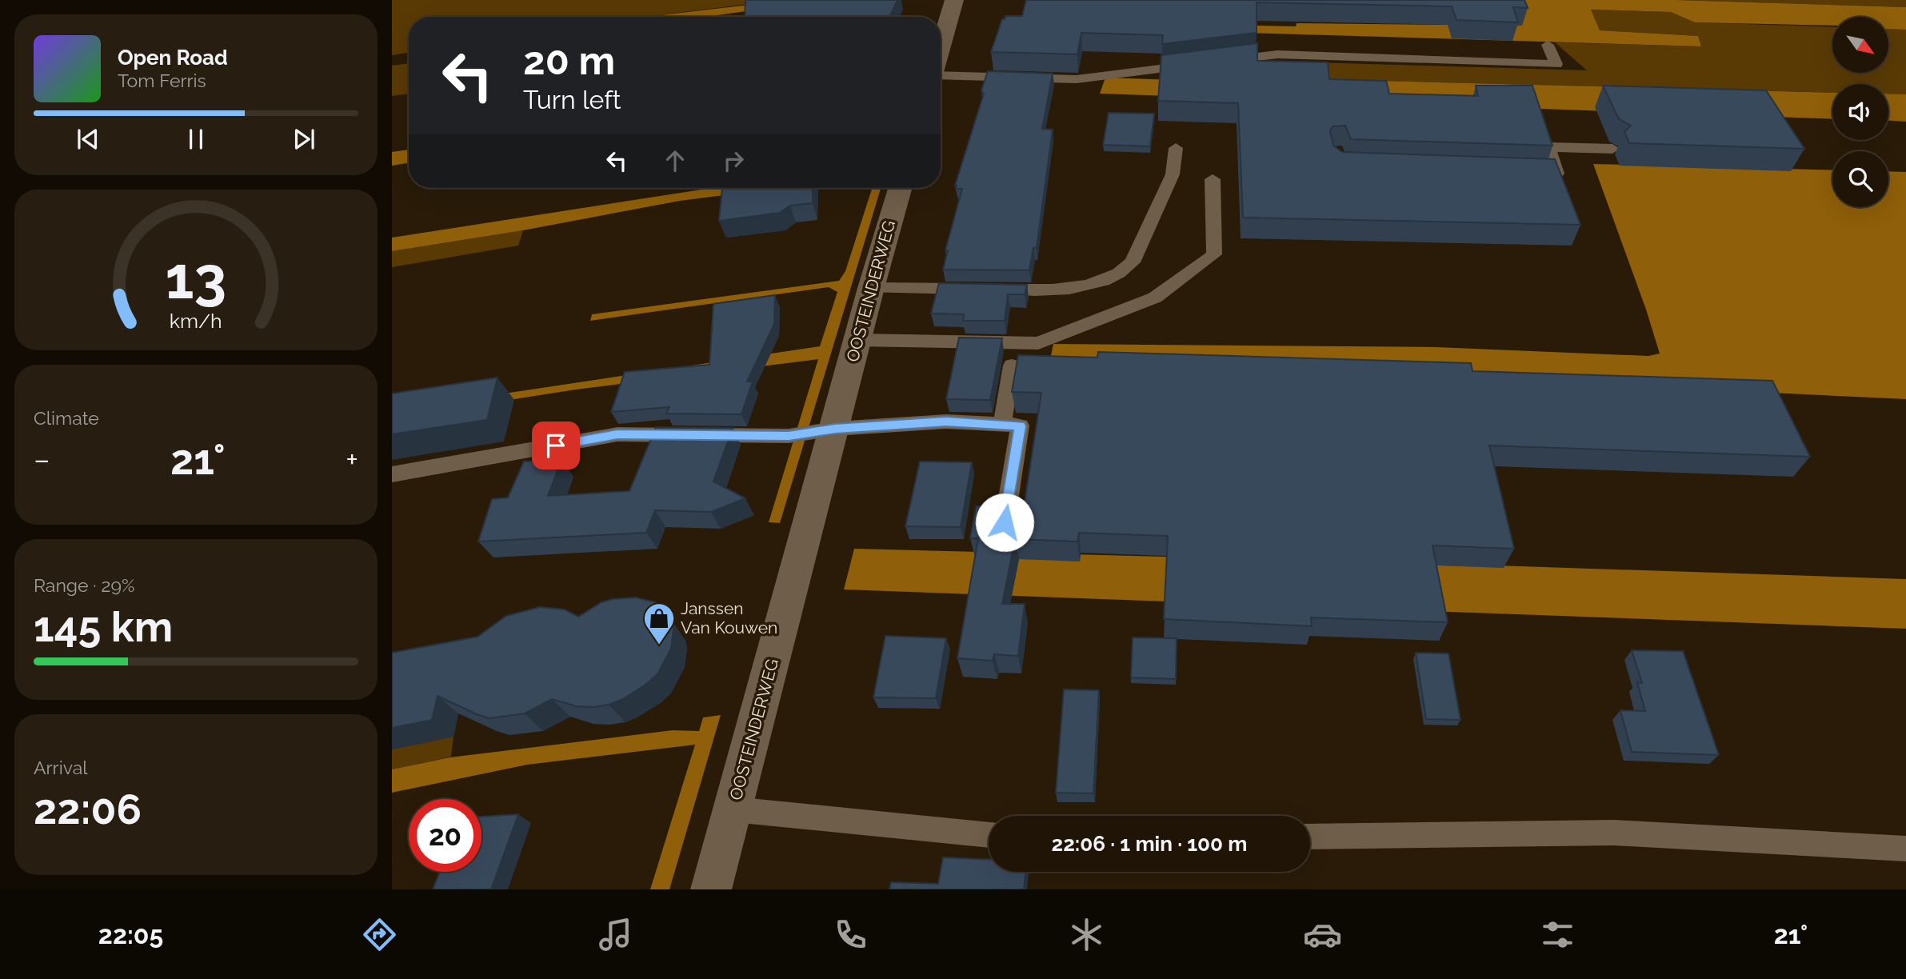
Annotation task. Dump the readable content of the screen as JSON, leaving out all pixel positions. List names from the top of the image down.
{
  "streets": {
    "street": ["OOSTEINDERWEG"]
  },
  "places": {
    "shop": ["Janssen Van Kouwen"]
  },
  "north": "bottom right",
  "page": {
    "turn": ["20 m", "Turn left"],
    "song": ["Open Road", "Tom Ferris"],
    "tile": [
      "Climate",
      ["Range · 29%", "145 km"],
      ["Arrival", "22:06"]
    ],
    "heat": ["−", "21°", "+"],
    "limit": "20",
    "trip": "22:06 · 1 min · 100 m",
    "tabs": ["22:05", "21°"],
    "gauge": ["13", "km/h"]
  }
}
